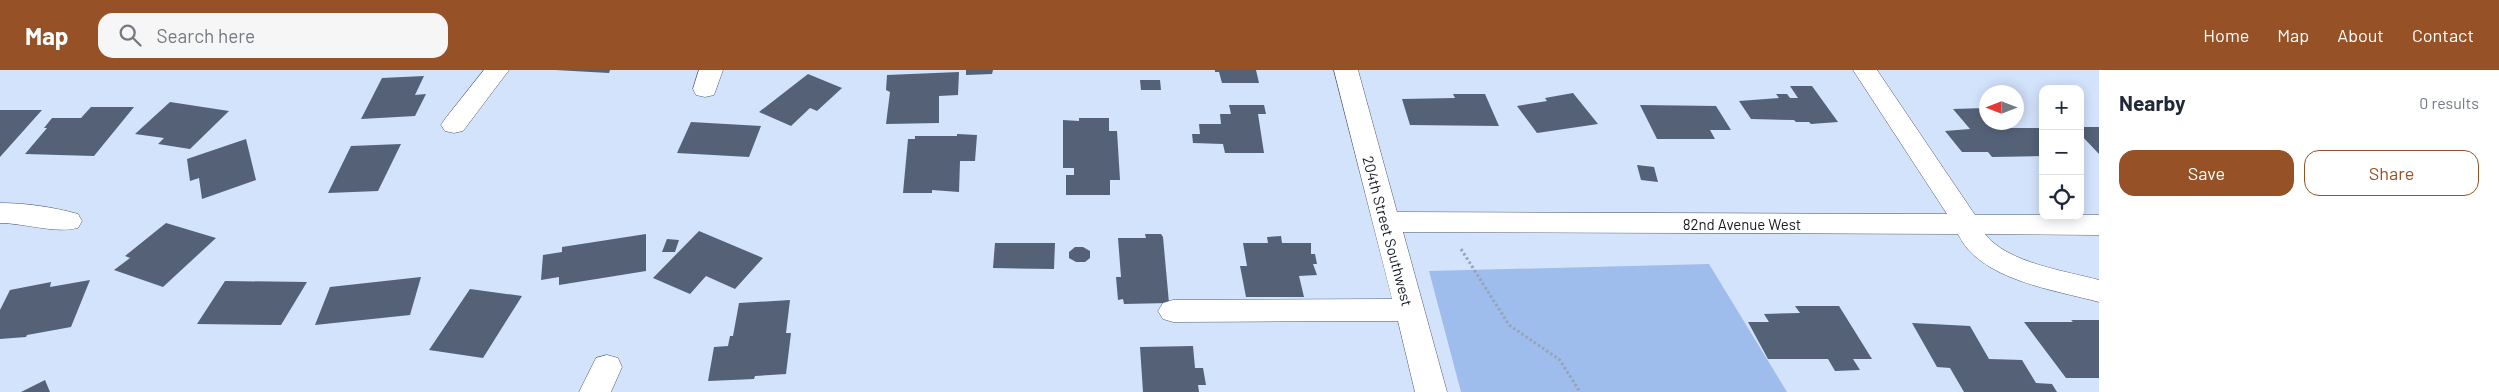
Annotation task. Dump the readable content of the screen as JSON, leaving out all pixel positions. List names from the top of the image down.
{
  "streets": {
    "street": ["82nd Avenue West", "204th Street Southwest"]
  },
  "crossings": [
    ["82nd Avenue West", "204th Street Southwest"]
  ],
  "north": "left",
  "page": {
    "header": "Map",
    "search": "Search here",
    "nav": [
      "Home",
      "Map",
      "About",
      "Contact"
    ],
    "heading": ["Nearby", "0 results"],
    "map_buttons": ["+", "−"],
    "buttons": ["Save", "Share"]
  }
}
